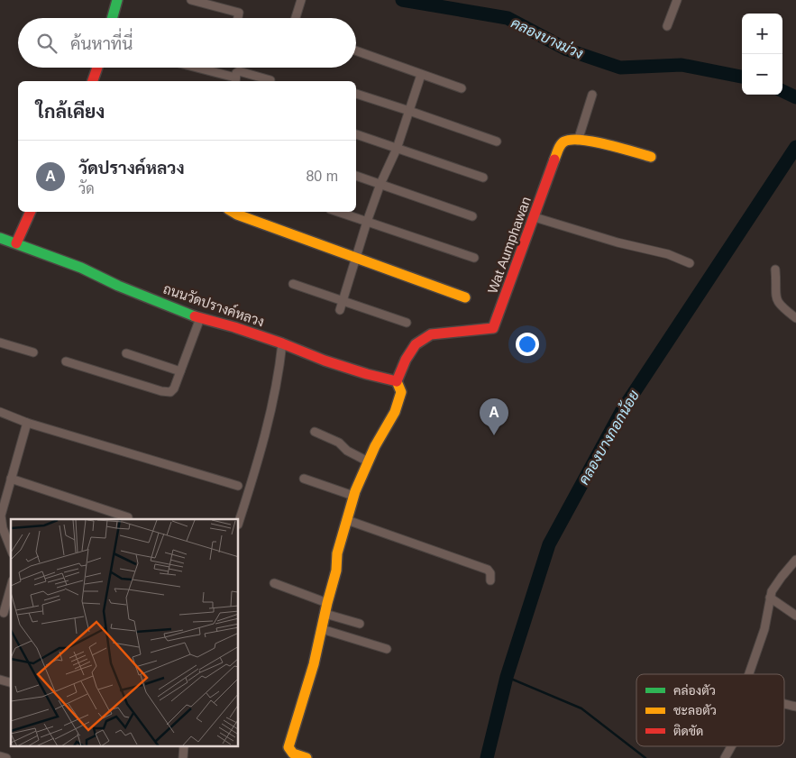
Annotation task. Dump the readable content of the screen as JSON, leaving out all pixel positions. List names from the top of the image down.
{
  "streets": {
    "street": ["Wat Aumphawan", "ถนนวัดปรางค์หลวง"]
  },
  "crossings": [
    ["Wat Aumphawan", "ถนนวัดปรางค์หลวง"]
  ],
  "water": ["คลองบางม่วง", "คลองบางกอกน้อย"],
  "legend": ["คล่องตัว", "ชะลอตัว", "ติดขัด"],
  "page": {
    "map_buttons": ["+", "−"],
    "search": "ค้นหาที่นี่",
    "heading": "ใกล้เคียง",
    "list": [
      {
        "mark": "A",
        "name": "วัดปรางค์หลวง",
        "note": "วัด",
        "value": "80 m"
      }
    ],
    "pins": "A"
  }
}
